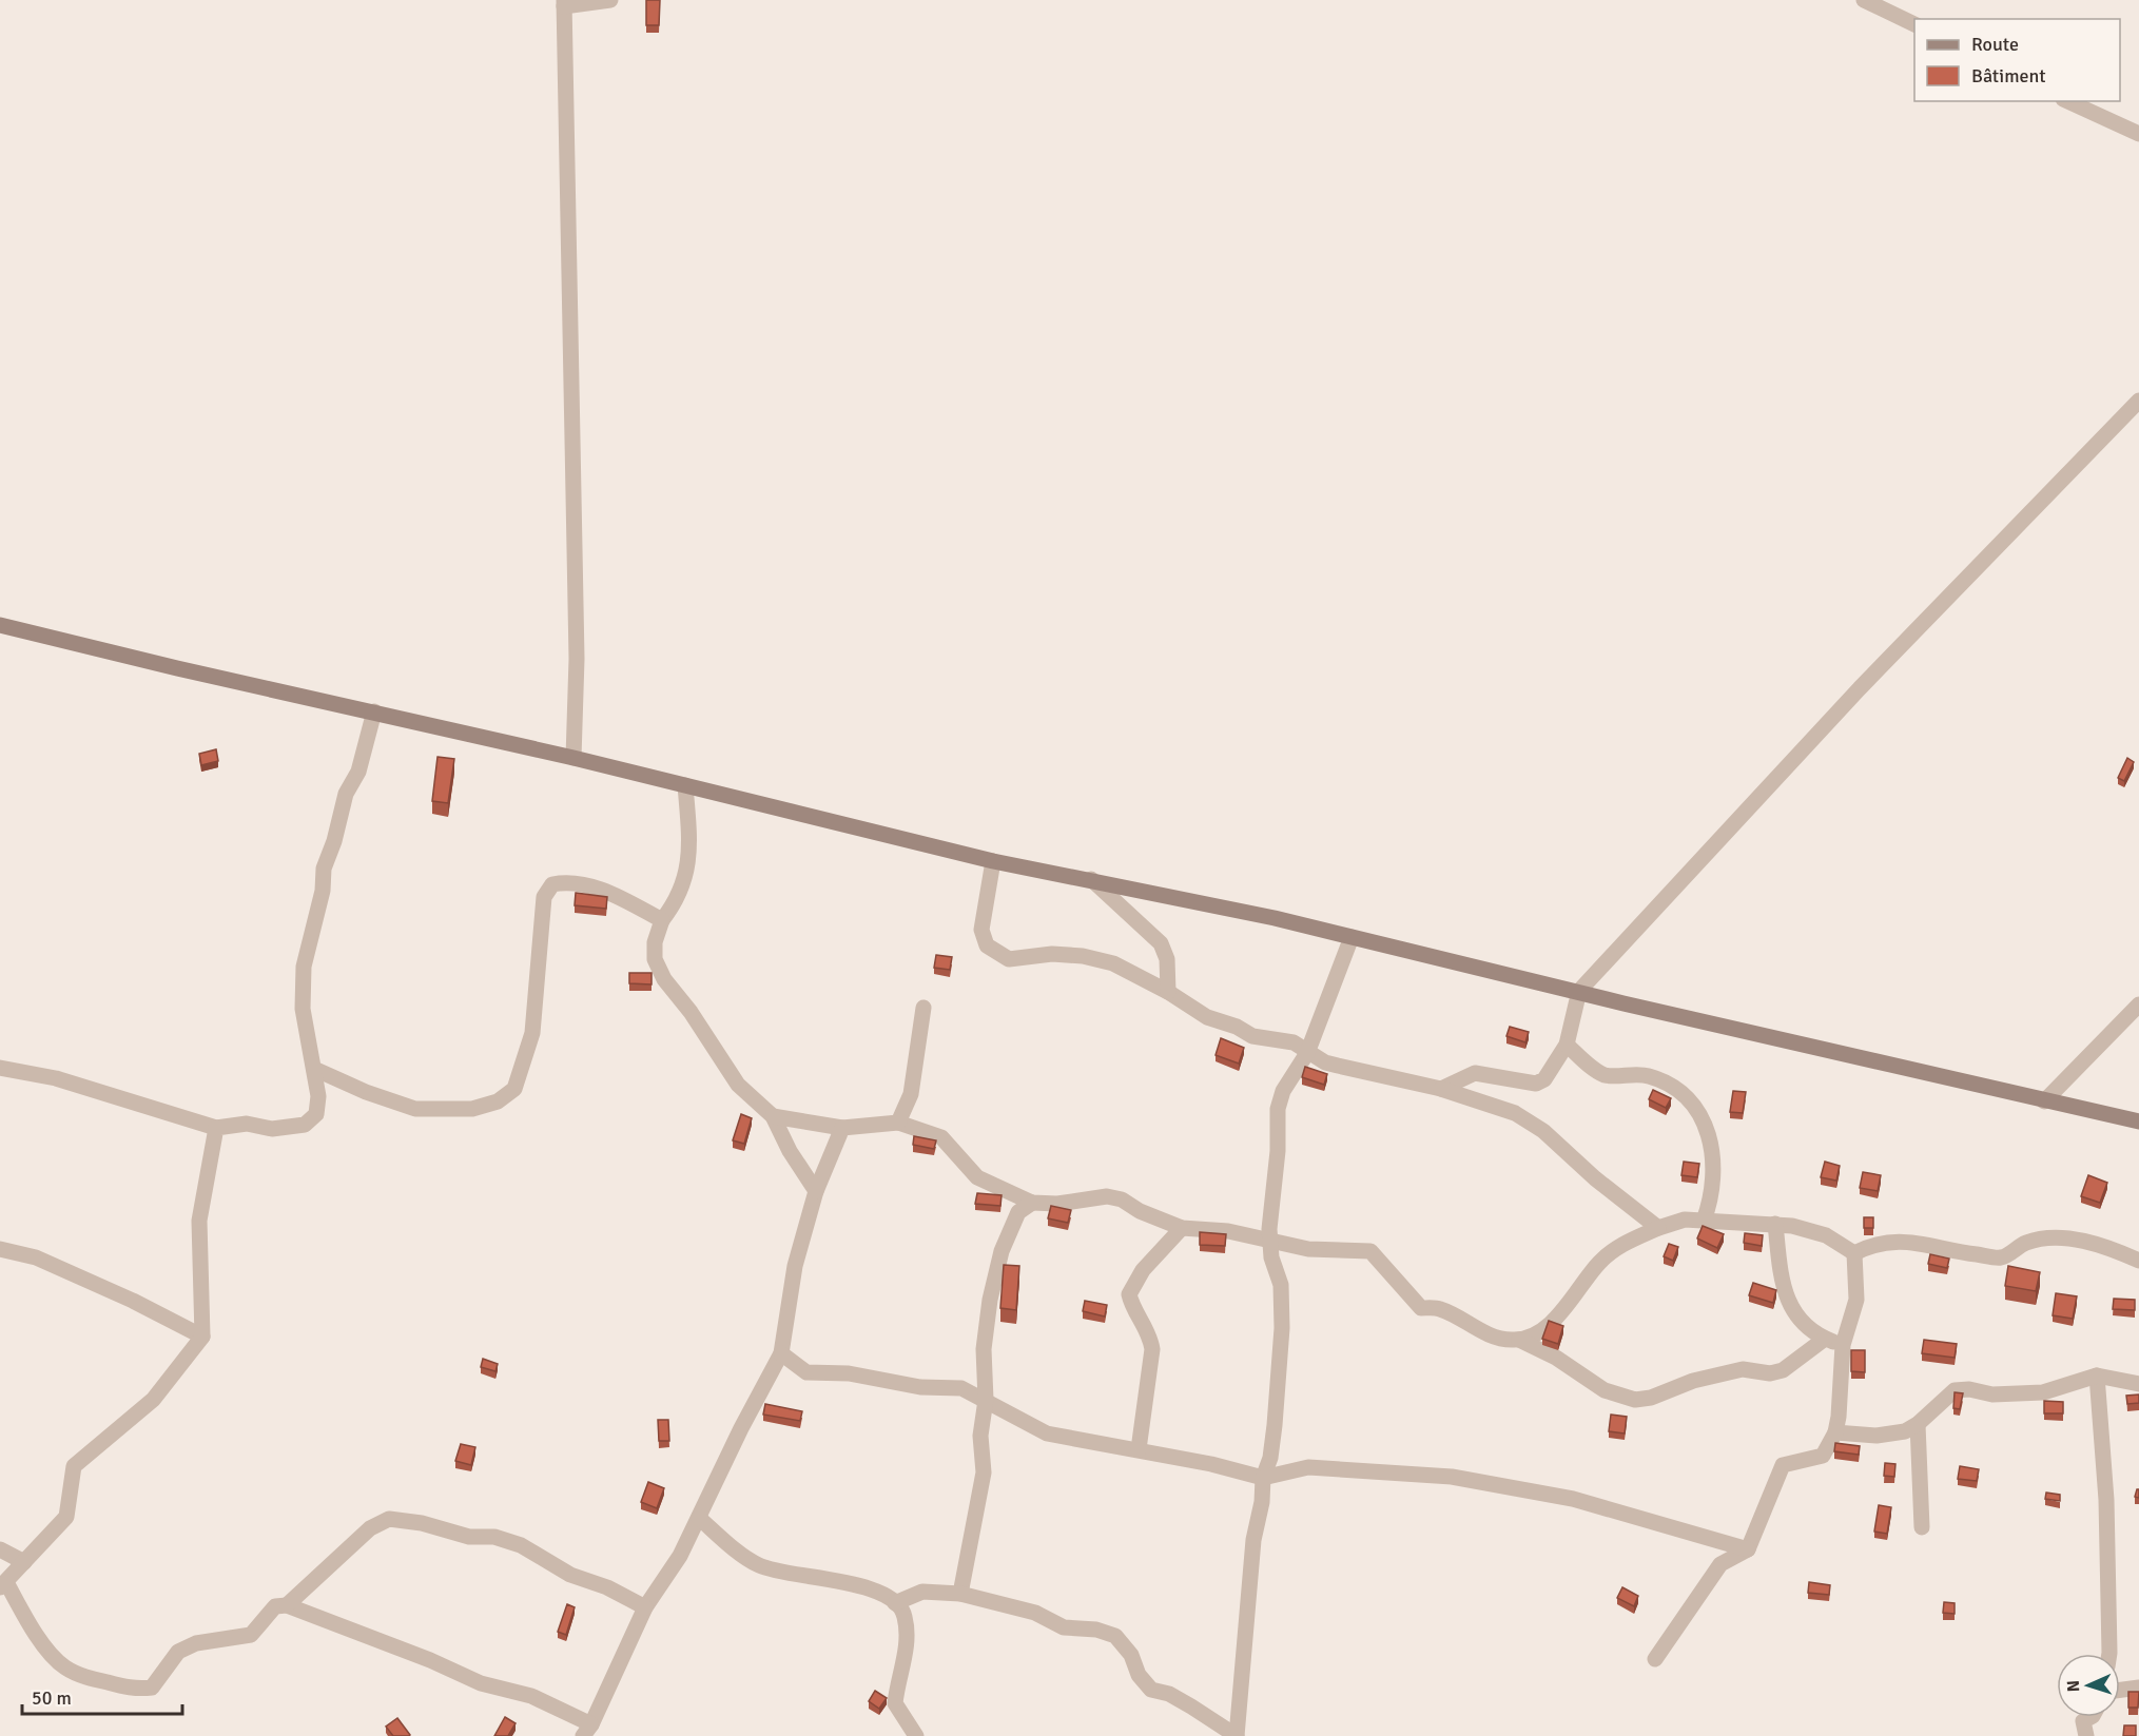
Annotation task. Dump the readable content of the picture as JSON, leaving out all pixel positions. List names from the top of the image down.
{
  "legend": ["Route", "Bâtiment"],
  "scale_bar": "50 m",
  "north": "left"
}
